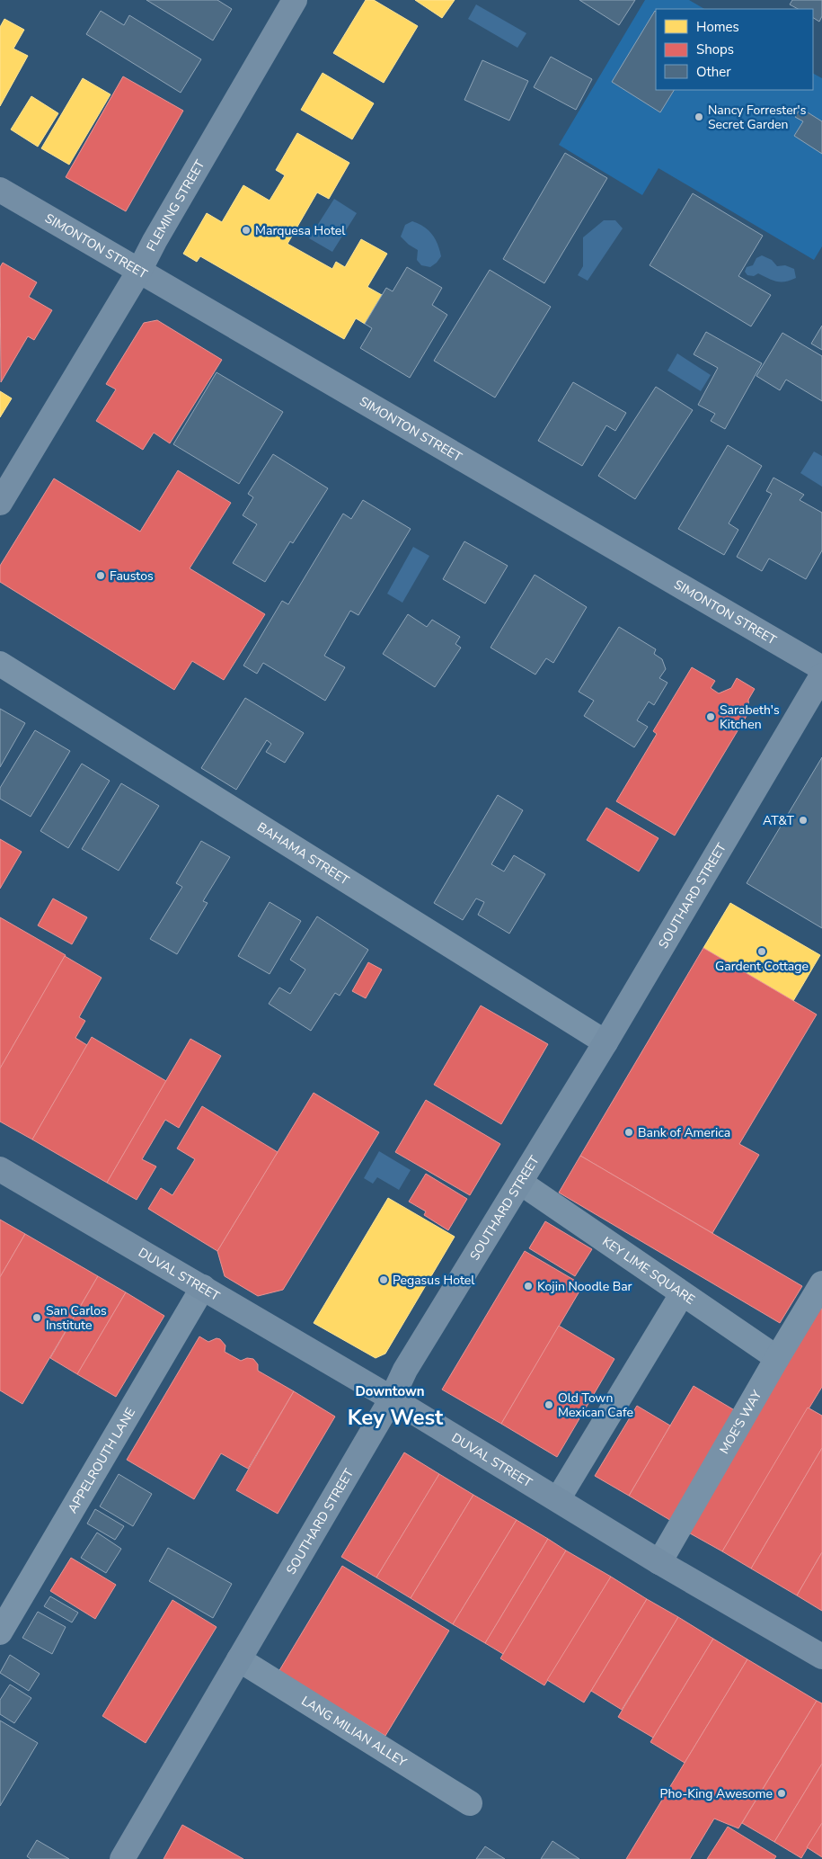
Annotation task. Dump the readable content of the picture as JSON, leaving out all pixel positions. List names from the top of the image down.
{
  "streets": {
    "street": [
      "FLEMING STREET",
      "SIMONTON STREET",
      "BAHAMA STREET",
      "SOUTHARD STREET",
      "KEY LIME SQUARE",
      "DUVAL STREET",
      "MOE'S WAY",
      "APPELROUTH LANE",
      "LANG MILIAN ALLEY"
    ]
  },
  "crossings": [
    ["FLEMING STREET", "SIMONTON STREET"],
    ["BAHAMA STREET", "SOUTHARD STREET"],
    ["SOUTHARD STREET", "KEY LIME SQUARE"],
    ["SOUTHARD STREET", "DUVAL STREET"],
    ["SOUTHARD STREET", "LANG MILIAN ALLEY"],
    ["KEY LIME SQUARE", "MOE'S WAY"],
    ["DUVAL STREET", "MOE'S WAY"],
    ["DUVAL STREET", "APPELROUTH LANE"]
  ],
  "districts": ["Downtown", "Key West"],
  "places": [
    "Nancy Forrester's Secret Garden",
    "Marquesa Hotel",
    "Faustos",
    "Sarabeth's Kitchen",
    "AT&T",
    "Gardent Cottage",
    "Bank of America",
    "Pegasus Hotel",
    "Kojin Noodle Bar",
    "San Carlos Institute",
    "Old Town Mexican Cafe",
    "Pho-King Awesome"
  ],
  "legend": ["Homes", "Shops", "Other"]
}
